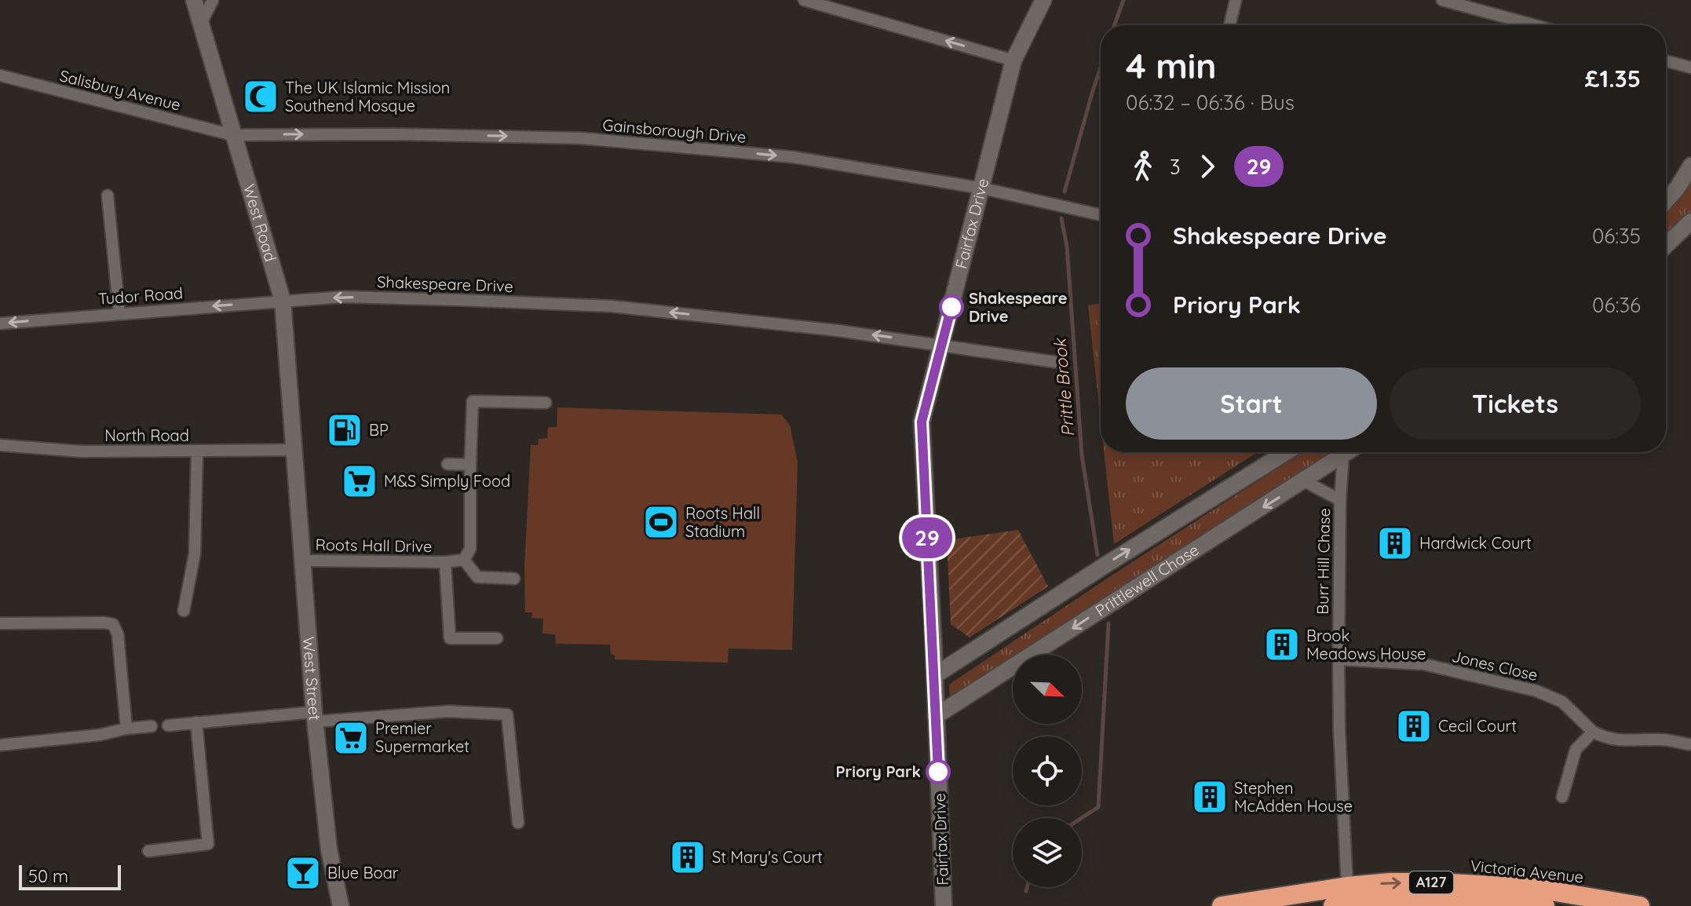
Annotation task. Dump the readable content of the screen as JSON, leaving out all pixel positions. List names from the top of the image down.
{
  "streets": {
    "highway": ["Victoria Avenue", "A127"],
    "street": [
      "Salisbury Avenue",
      "Gainsborough Drive",
      "West Road",
      "Fairfax Drive",
      "Shakespeare Drive",
      "Tudor Road",
      "North Road",
      "Roots Hall Drive",
      "Burr Hill Chase",
      "Prittlewell Chase",
      "Jones Close",
      "West Street"
    ]
  },
  "crossings": [
    ["Salisbury Avenue", "Gainsborough Drive"],
    ["Salisbury Avenue", "West Road"],
    ["Gainsborough Drive", "West Road"],
    ["Gainsborough Drive", "Fairfax Drive"],
    ["West Road", "Shakespeare Drive"],
    ["West Road", "Tudor Road"],
    ["West Road", "North Road"],
    ["West Road", "West Street"],
    ["Fairfax Drive", "Shakespeare Drive"],
    ["Fairfax Drive", "Prittlewell Chase"],
    ["Shakespeare Drive", "Tudor Road"],
    ["North Road", "West Street"],
    ["Roots Hall Drive", "West Street"],
    ["Burr Hill Chase", "Prittlewell Chase"],
    ["Burr Hill Chase", "Jones Close"],
    ["Burr Hill Chase", "Victoria Avenue"]
  ],
  "one_way": ["Gainsborough Drive", "Shakespeare Drive", "Tudor Road"],
  "water": ["Prittle Brook"],
  "places": {
    "mosque": ["The UK Islamic Mission Southend Mosque"],
    "other": ["Shakespeare Drive", "Priory Park"],
    "fuel station": ["BP"],
    "supermarket": ["M&S Simply Food", "Premier Supermarket"],
    "sports": ["Roots Hall Stadium"],
    "building": [
      "Hardwick Court",
      "Brook Meadows House",
      "Cecil Court",
      "Stephen McAdden House",
      "St Mary's Court"
    ],
    "bar": ["Blue Boar"]
  },
  "lines": ["bus line 29"],
  "scale_bar": "50 m",
  "north": "bottom right",
  "page": {
    "on_map": "29",
    "heading": ["4 min", "06:32 – 06:36 · Bus", "£1.35"],
    "legs": ["3", "29"],
    "list": [
      {
        "name": "Shakespeare Drive",
        "value": "06:35"
      },
      {
        "name": "Priory Park",
        "value": "06:36"
      }
    ],
    "buttons": ["Start", "Tickets"],
    "scale": "50 m"
  }
}
